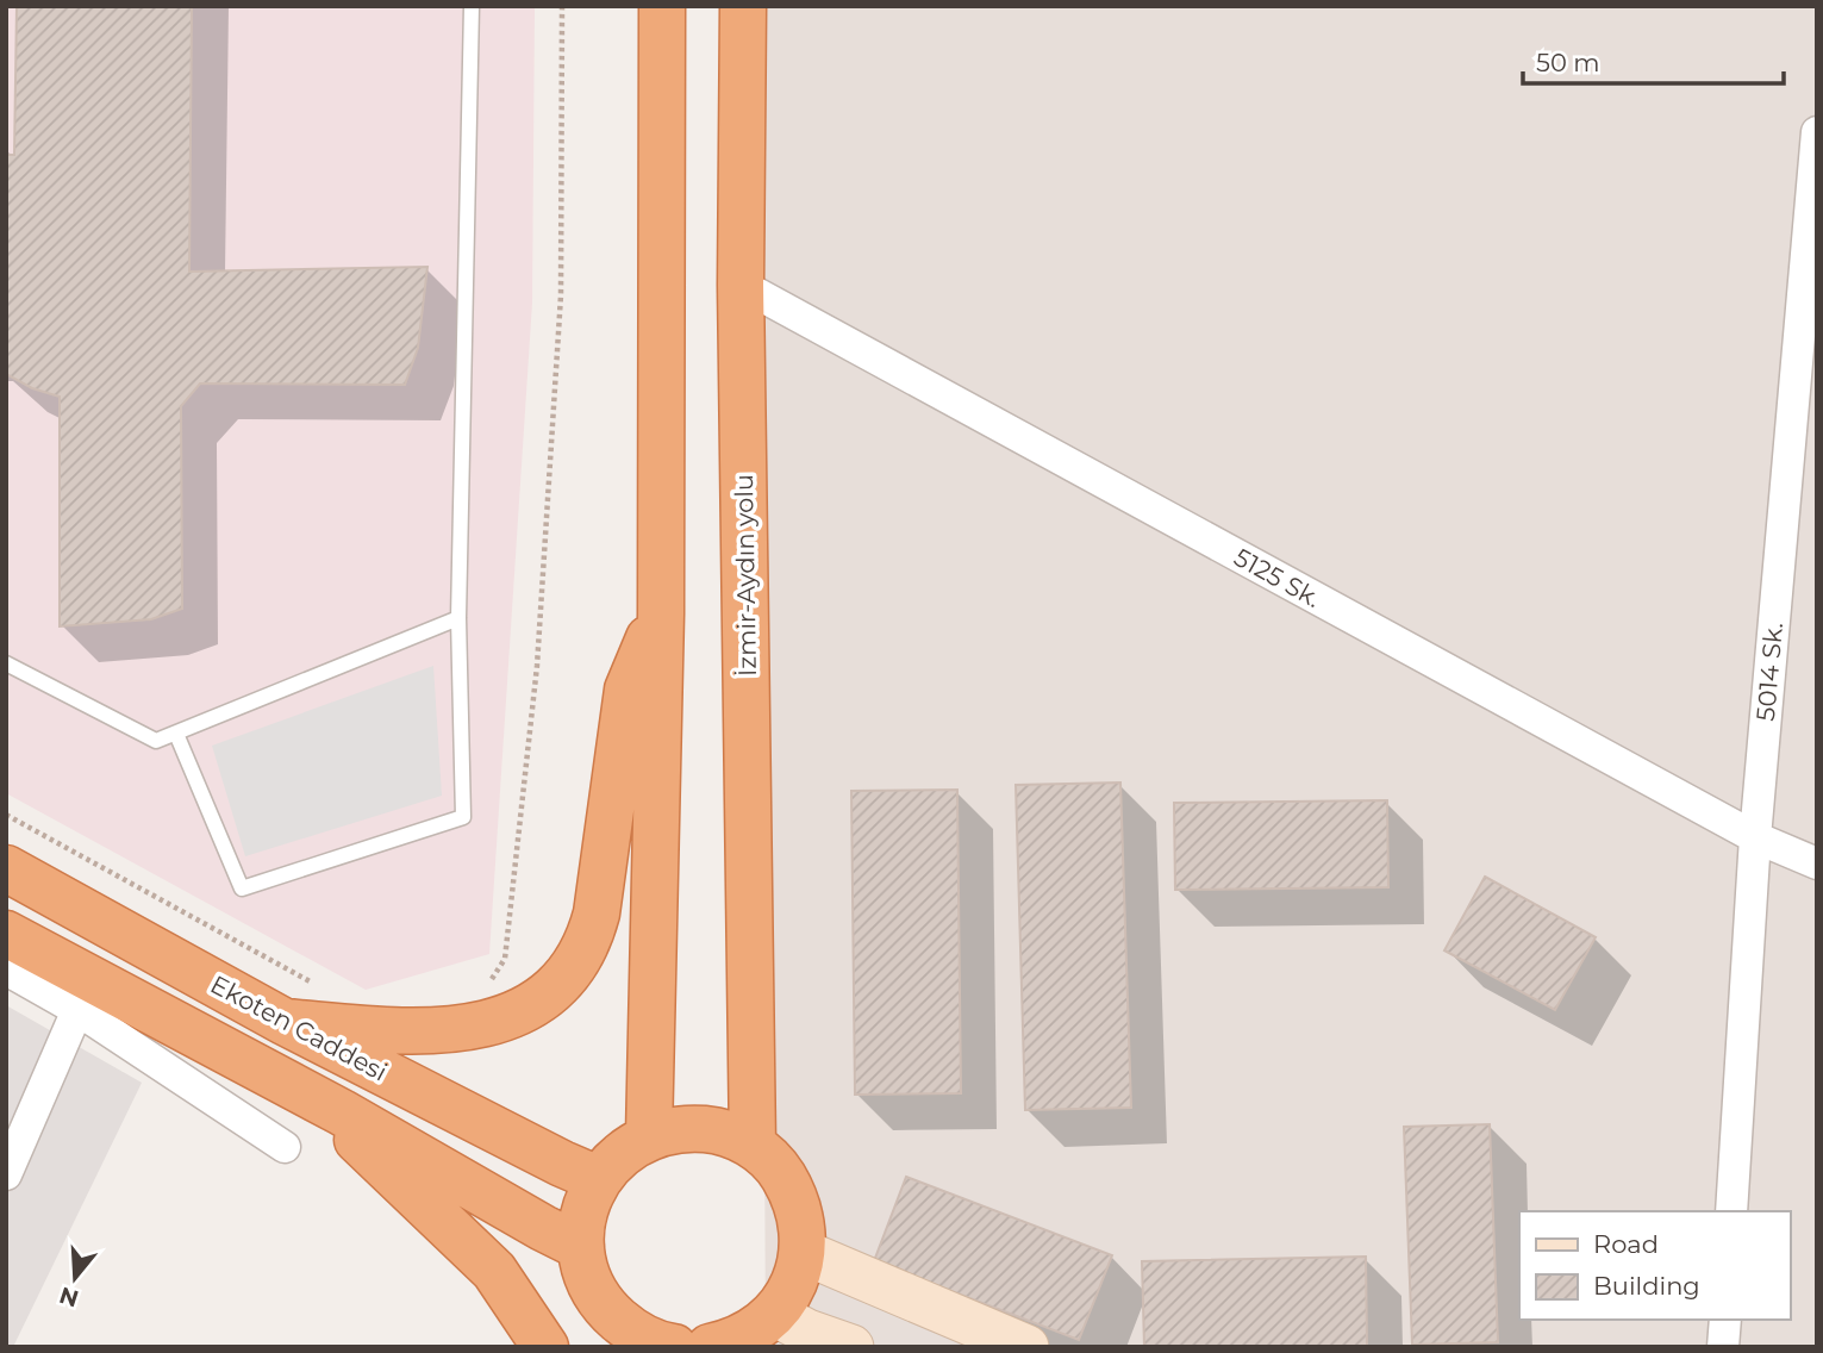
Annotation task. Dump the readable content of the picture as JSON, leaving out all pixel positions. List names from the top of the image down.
{
  "streets": {
    "highway": ["İzmir-Aydın yolu", "Ekoten Caddesi"],
    "street": ["5125 Sk.", "5014 Sk."]
  },
  "crossings": [
    ["İzmir-Aydın yolu", "5125 Sk."],
    ["5125 Sk.", "5014 Sk."]
  ],
  "legend": ["Road", "Building"],
  "scale_bar": "50 m",
  "north": "bottom"
}
